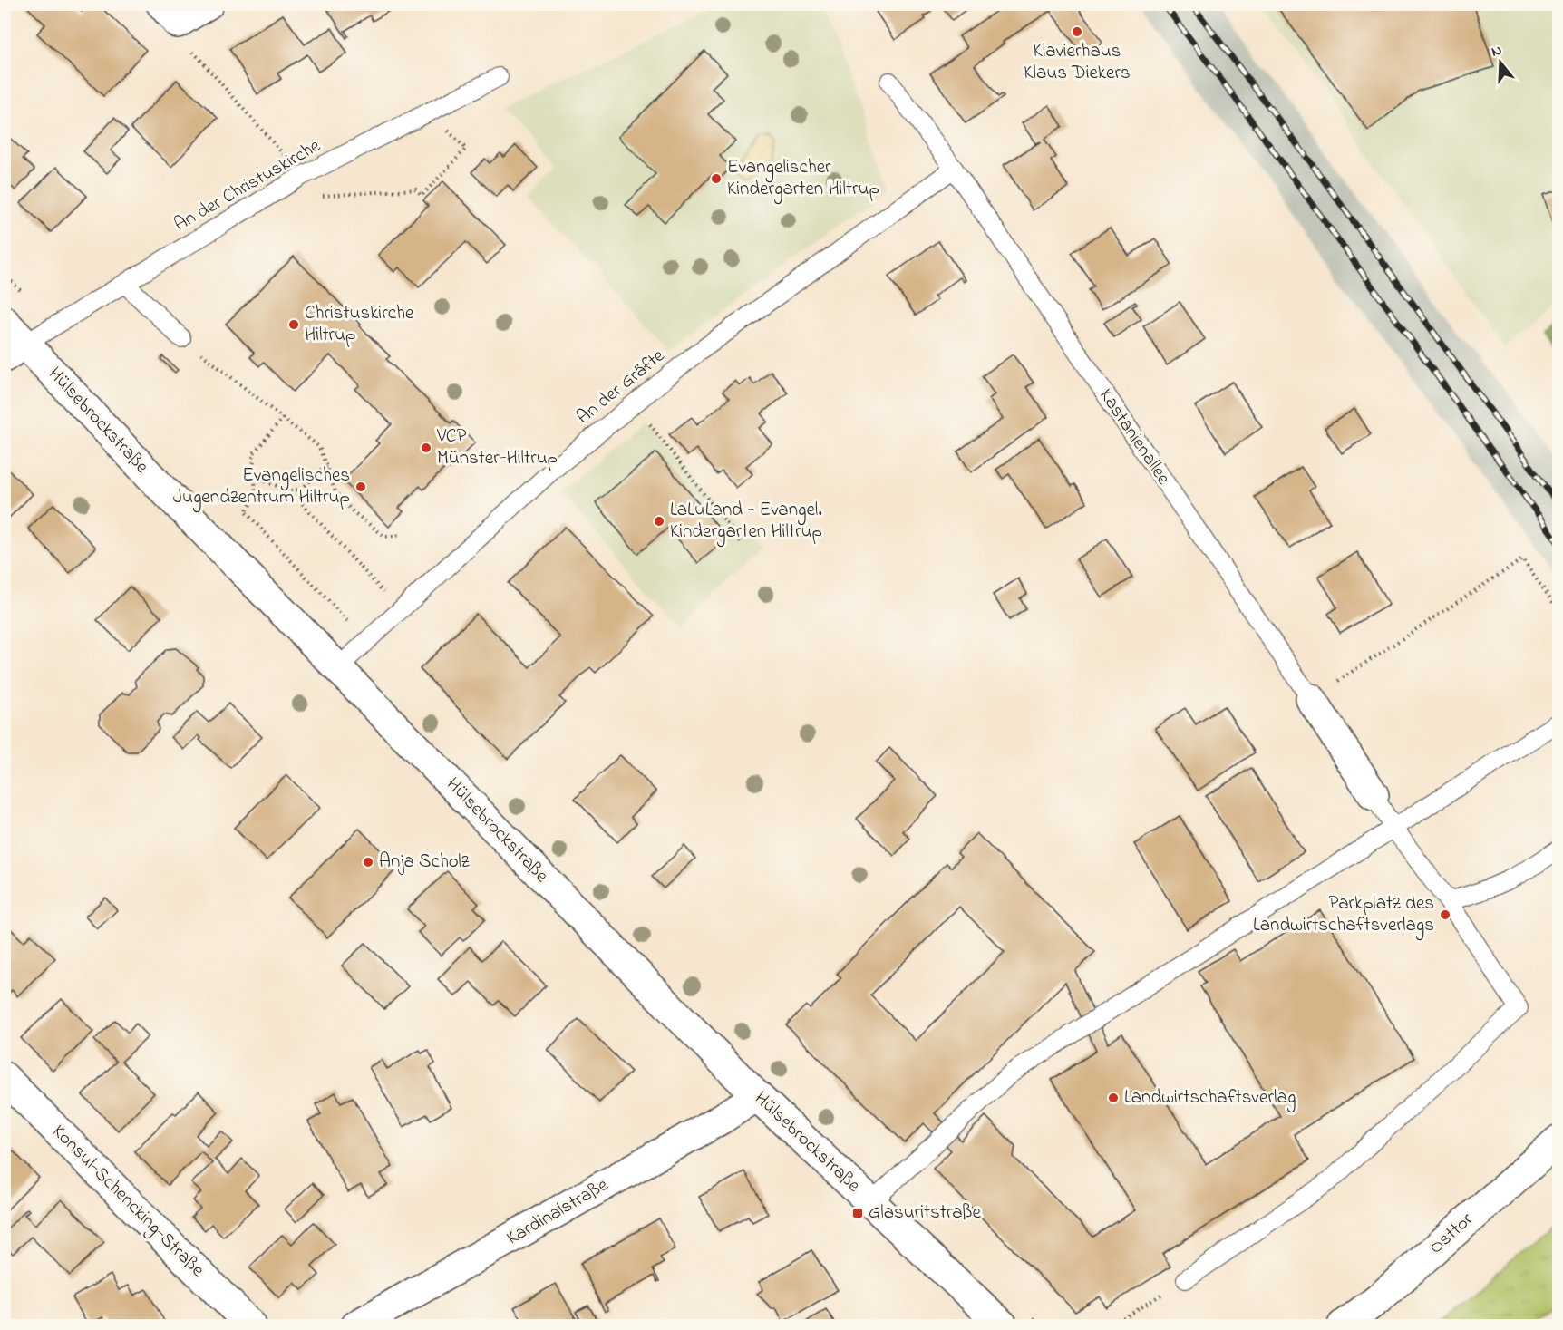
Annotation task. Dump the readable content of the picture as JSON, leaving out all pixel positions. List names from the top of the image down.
{
  "streets": {
    "street": [
      "Hülsebrockstraße",
      "Kastanienallee",
      "Konsul-Schencking-Straße",
      "Kardinalstraße",
      "Osttor"
    ],
    "lane": ["An der Christuskirche", "An der Gräfte"]
  },
  "crossings": [
    ["An der Christuskirche", "Hülsebrockstraße"],
    ["An der Gräfte", "Hülsebrockstraße"],
    ["An der Gräfte", "Kastanienallee"],
    ["Hülsebrockstraße", "Kardinalstraße"]
  ],
  "places": {
    "other": [
      "Klavierhaus Klaus Diekers",
      "Evangelischer Kindergarten Hiltrup",
      "Christuskirche Hiltrup",
      "VCP Münster-Hiltrup",
      "Evangelisches Jugendzentrum Hiltrup",
      "LaLuLand - Evangel. Kindergarten Hiltrup",
      "Anja Scholz",
      "Parkplatz des Landwirtschaftsverlags",
      "Landwirtschaftsverlag"
    ],
    "transit": ["Glasuritstraße"]
  },
  "north": "top"
}
